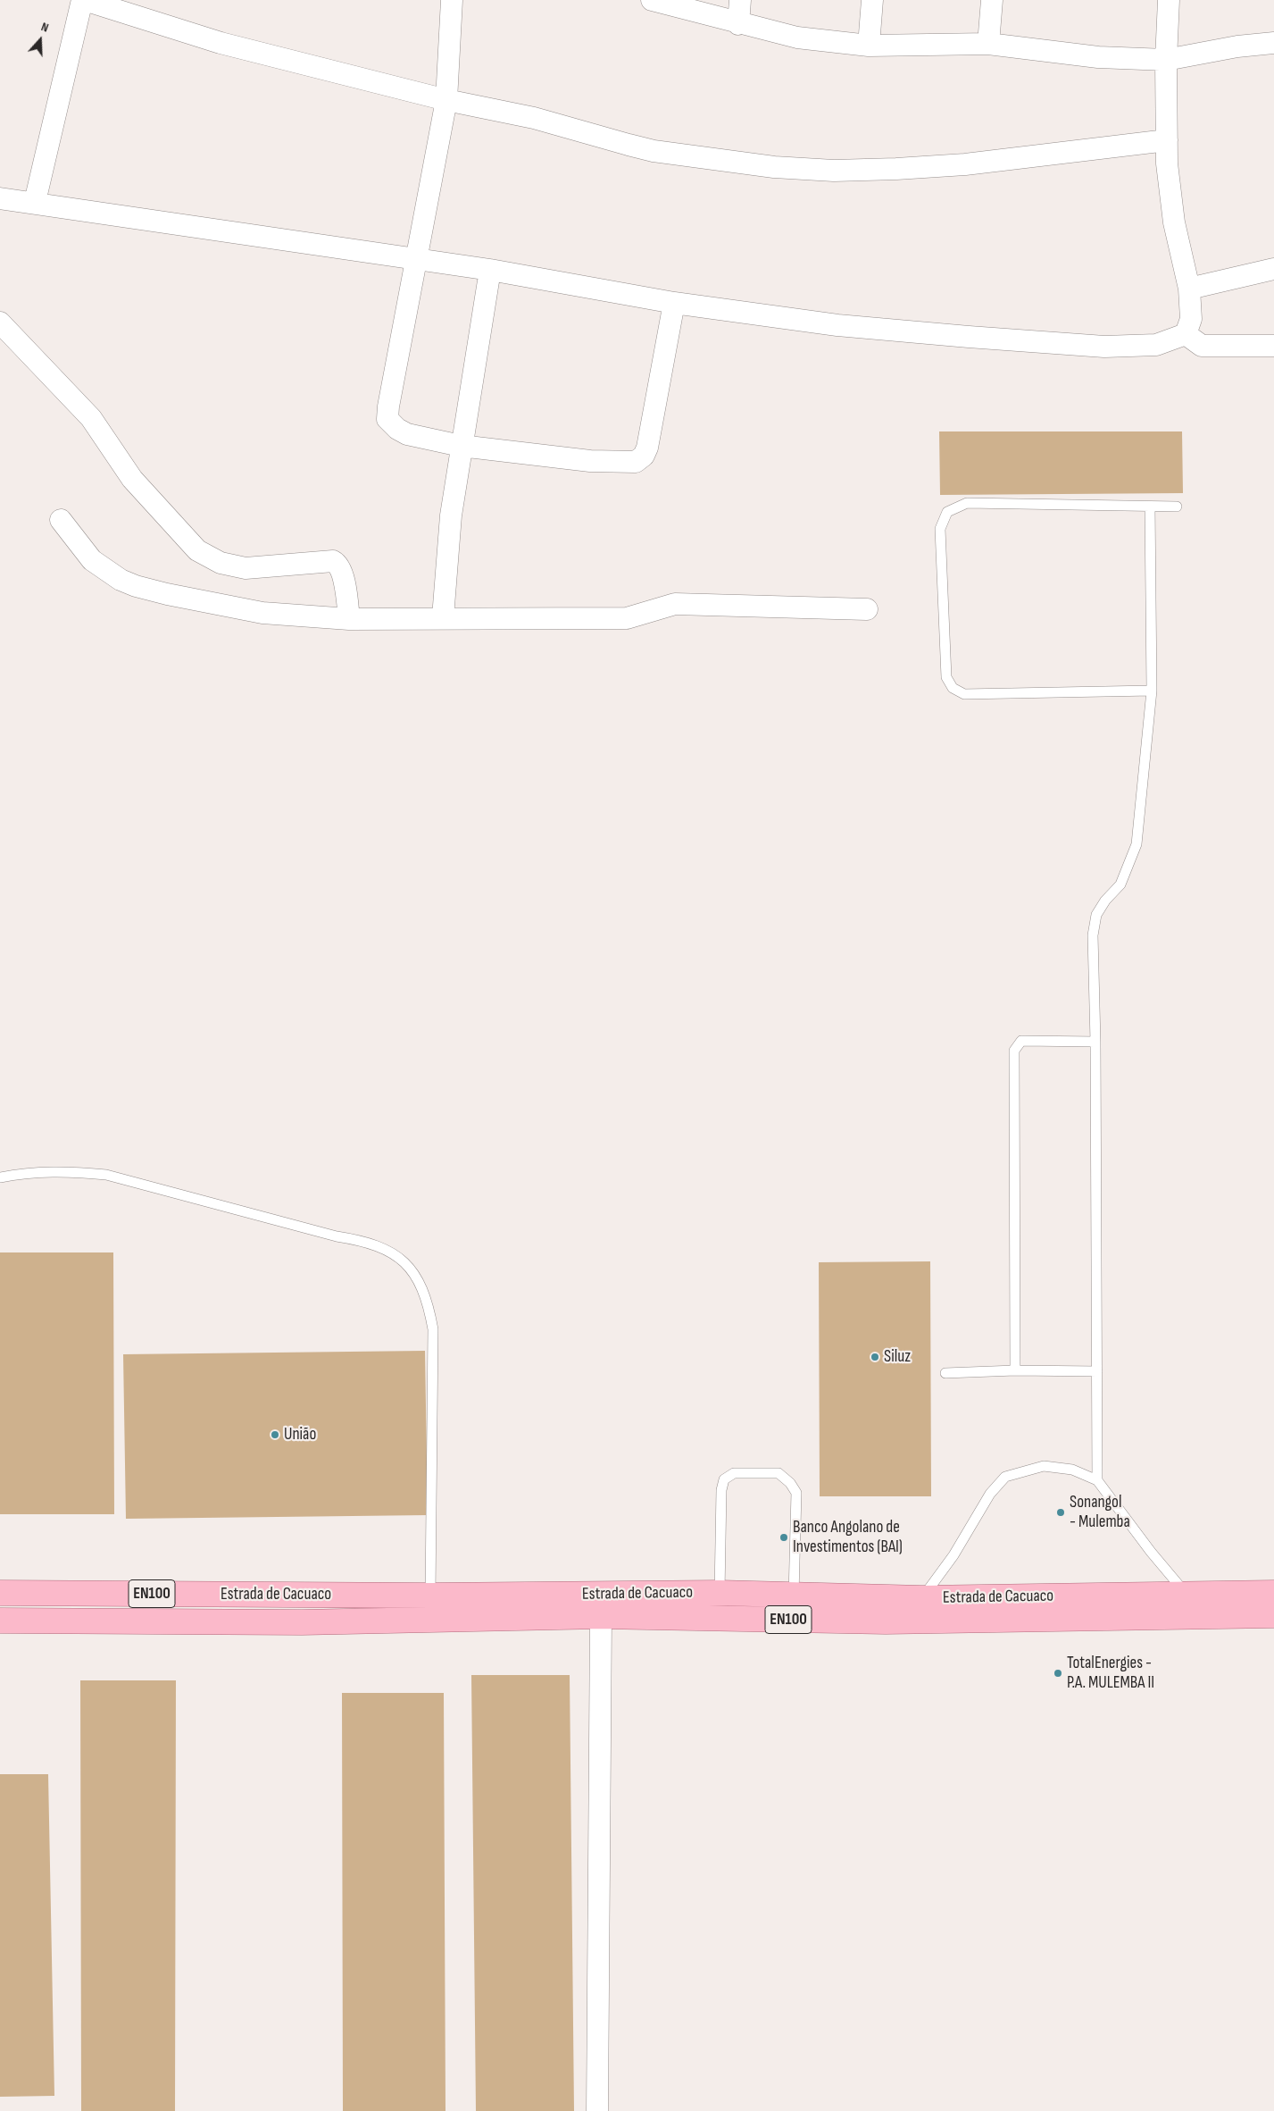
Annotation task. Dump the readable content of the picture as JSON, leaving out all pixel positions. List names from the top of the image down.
{
  "streets": {
    "main road": ["EN100", "Estrada de Cacuaco"]
  },
  "places": [
    "Siluz",
    "União",
    "Sonangol - Mulemba",
    "Banco Angolano de Investimentos (BAI)",
    "TotalEnergies - P.A. MULEMBA II"
  ],
  "north": "top"
}
